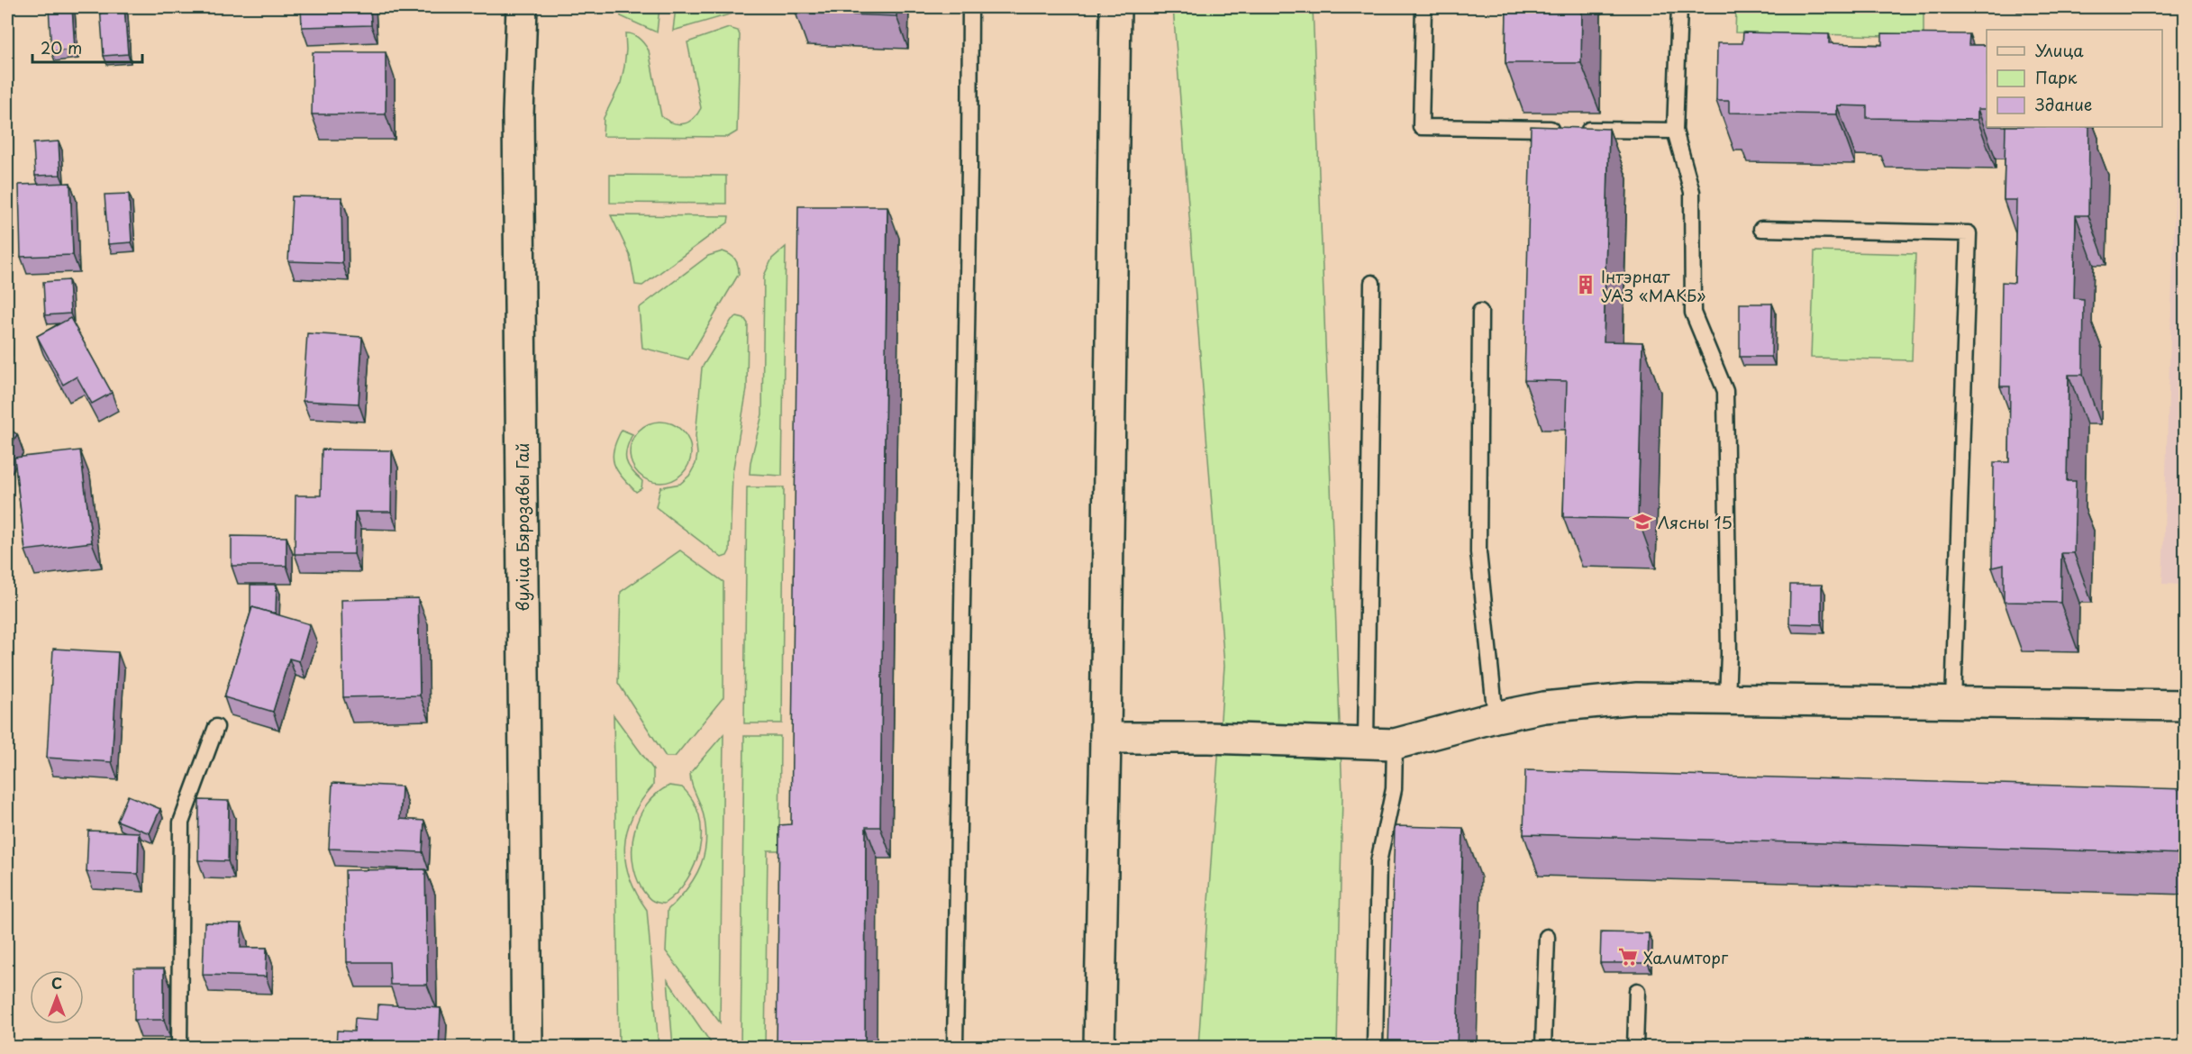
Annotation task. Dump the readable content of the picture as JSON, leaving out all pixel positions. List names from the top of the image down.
{
  "streets": {
    "street": ["вуліца Бярозавы Гай"]
  },
  "places": {
    "building": ["Інтэрнат УАЗ «МАКБ»"],
    "school or university": ["Лясны 15"],
    "supermarket": ["Халимторг"]
  },
  "legend": ["Улица", "Парк", "Здание"],
  "scale_bar": "20 m",
  "north": "top"
}
